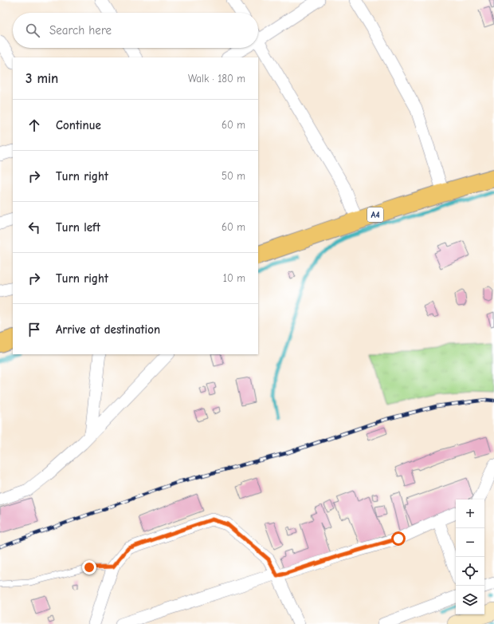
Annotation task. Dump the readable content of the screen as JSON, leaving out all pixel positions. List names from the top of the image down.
{
  "streets": {
    "highway": ["A4"]
  },
  "page": {
    "search": "Search here",
    "heading": ["3 min", "Walk · 180 m"],
    "list": [
      ["Continue", "60 m"],
      ["Turn right", "50 m"],
      ["Turn left", "60 m"],
      ["Turn right", "10 m"],
      "Arrive at destination"
    ],
    "map_buttons": ["+", "−"]
  }
}
